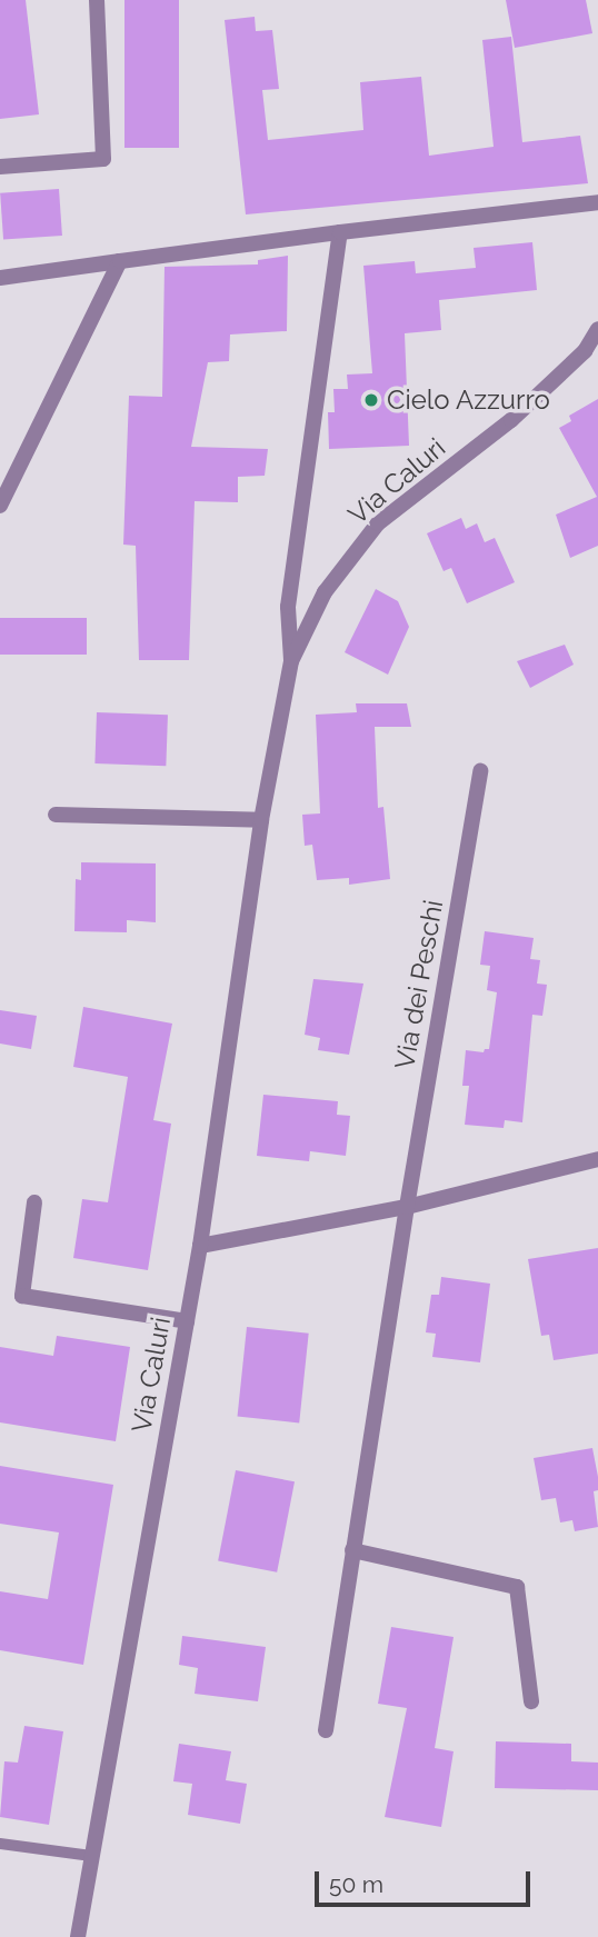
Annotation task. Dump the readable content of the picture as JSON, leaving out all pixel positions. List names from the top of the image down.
{
  "streets": {
    "street": ["Via Caluri", "Via dei Peschi"]
  },
  "places": ["Cielo Azzurro"],
  "scale_bar": "50 m"
}
